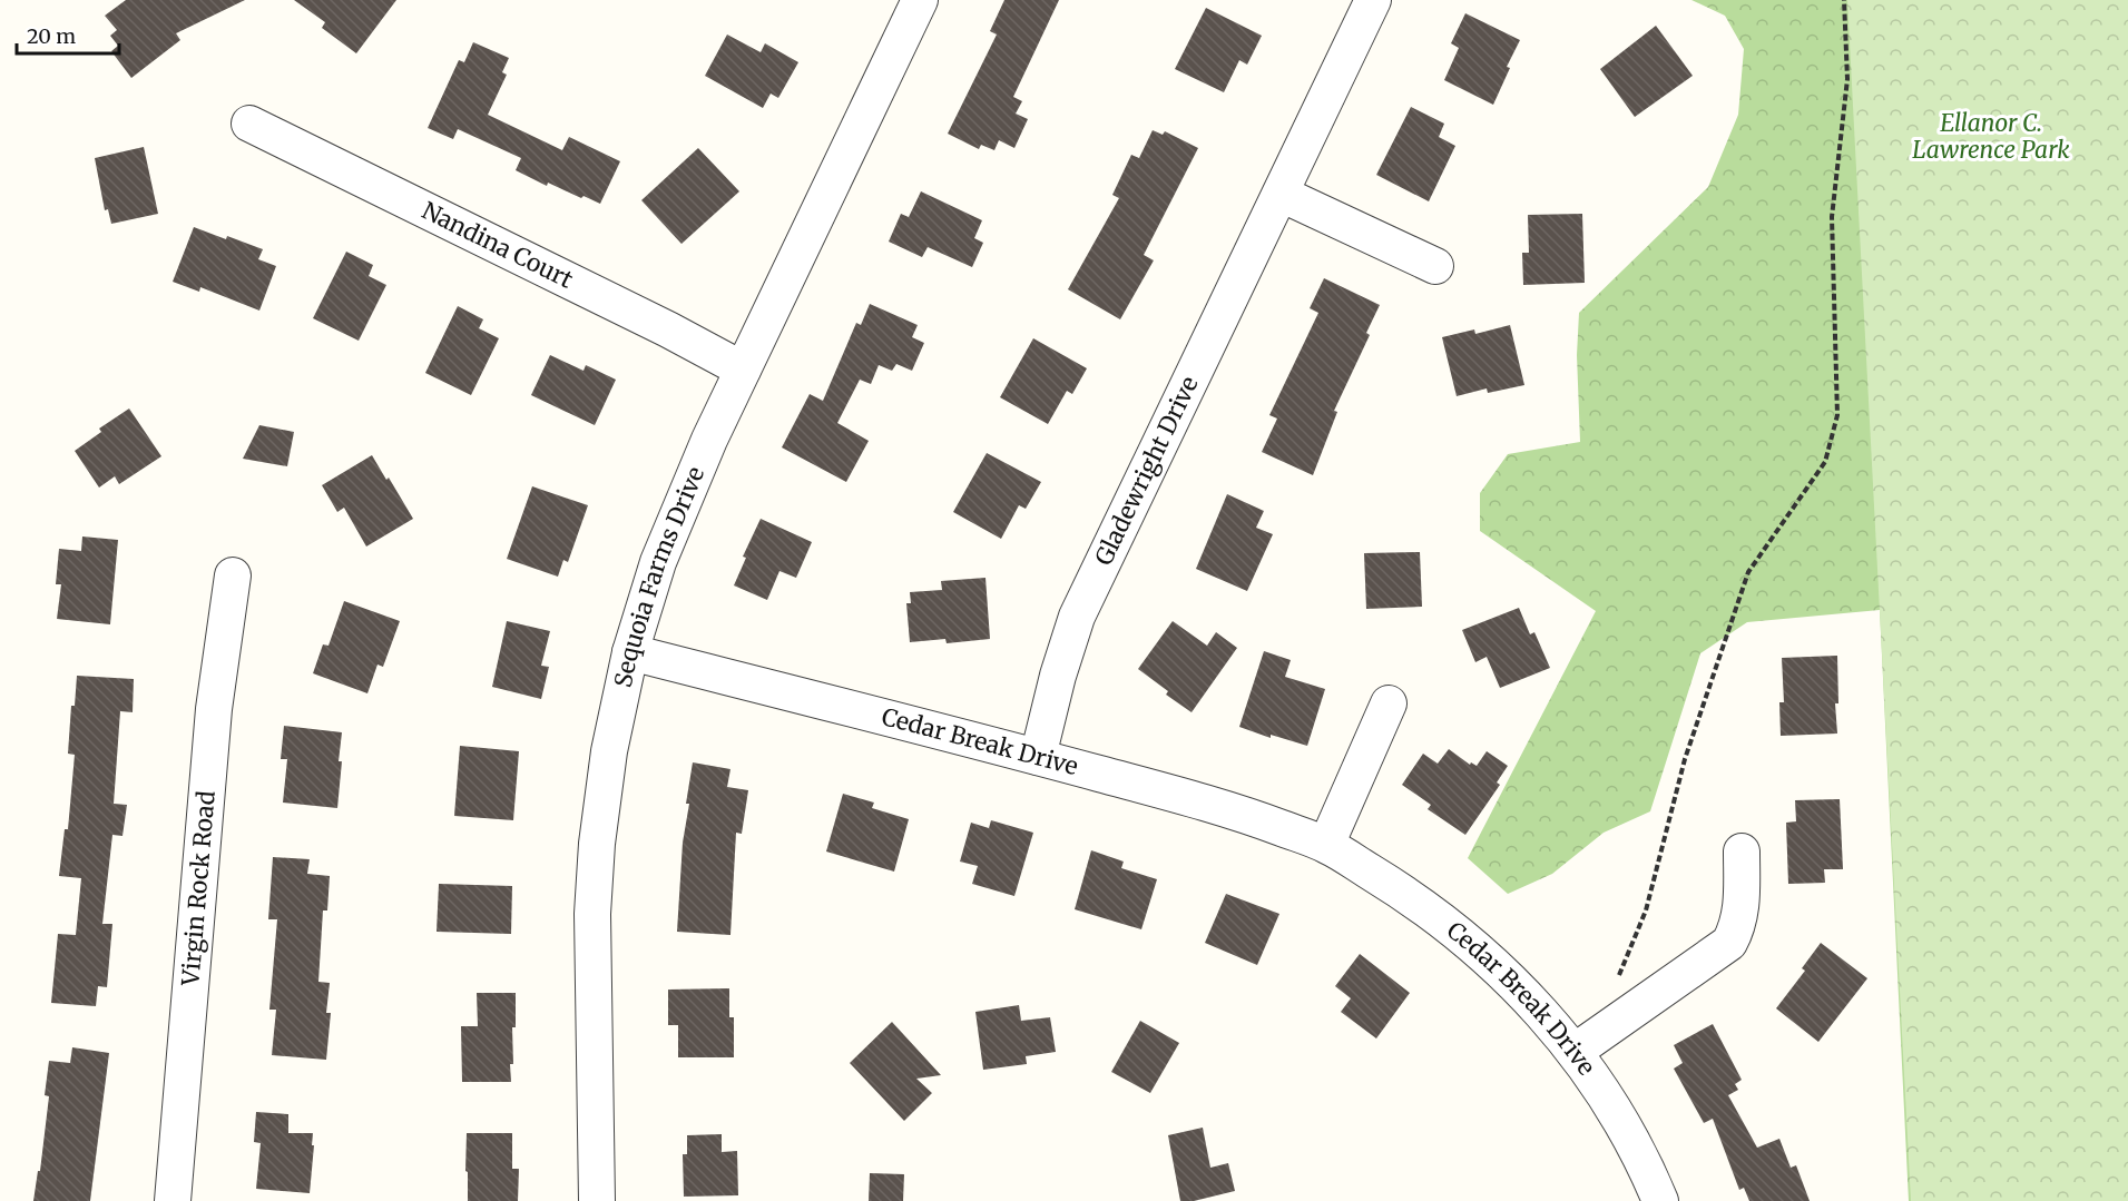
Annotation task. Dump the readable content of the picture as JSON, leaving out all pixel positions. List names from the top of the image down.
{
  "streets": {
    "street": [
      "Nandina Court",
      "Gladewright Drive",
      "Sequoia Farms Drive",
      "Cedar Break Drive",
      "Virgin Rock Road"
    ]
  },
  "crossings": [
    ["Nandina Court", "Sequoia Farms Drive"],
    ["Gladewright Drive", "Cedar Break Drive"],
    ["Sequoia Farms Drive", "Cedar Break Drive"]
  ],
  "parks": ["Ellanor C. Lawrence Park"],
  "scale_bar": "20 m"
}
